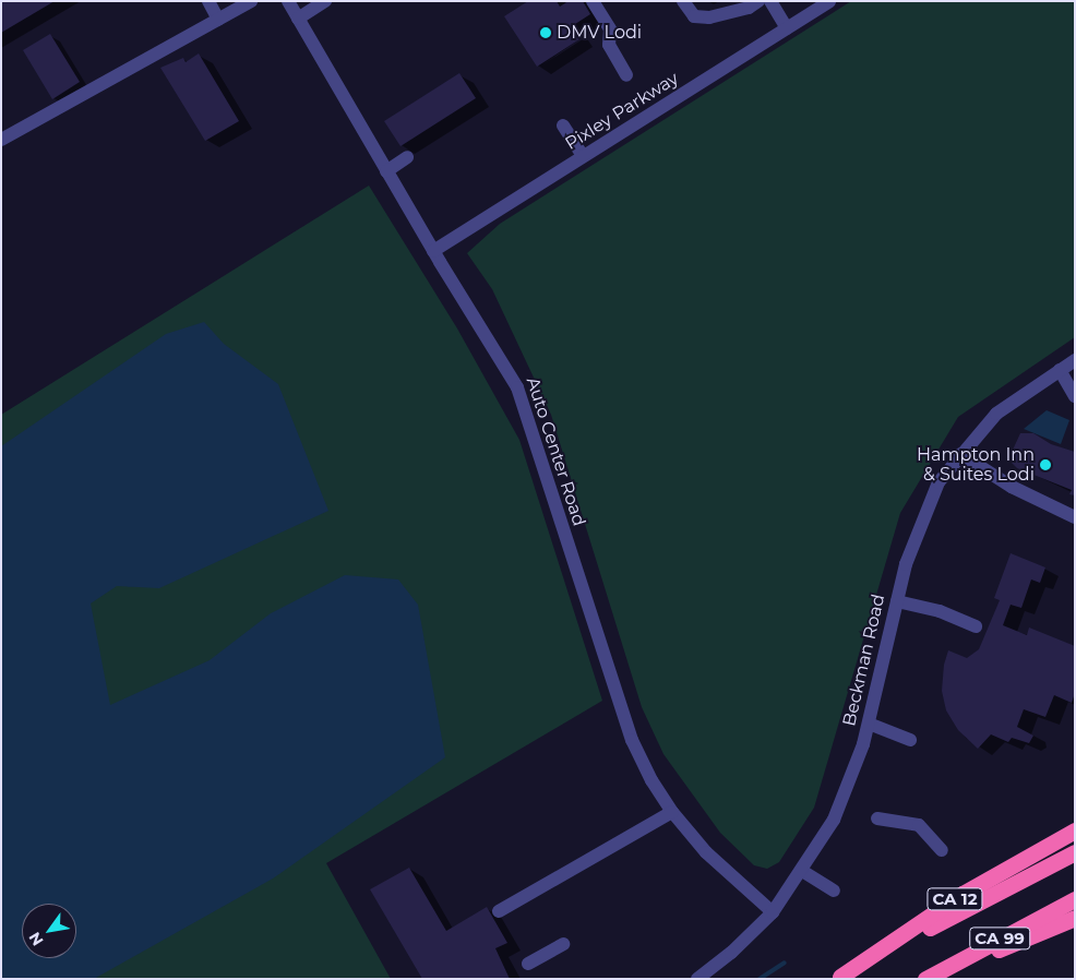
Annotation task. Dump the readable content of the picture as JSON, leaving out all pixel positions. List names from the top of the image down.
{
  "streets": {
    "highway": ["CA 12", "CA 99"],
    "street": ["Pixley Parkway", "Auto Center Road", "Beckman Road"]
  },
  "crossings": [
    ["Pixley Parkway", "Auto Center Road"],
    ["Auto Center Road", "Beckman Road"],
    ["CA 12", "CA 99"]
  ],
  "places": ["DMV Lodi", "Hampton Inn & Suites Lodi"],
  "north": "bottom left"
}
